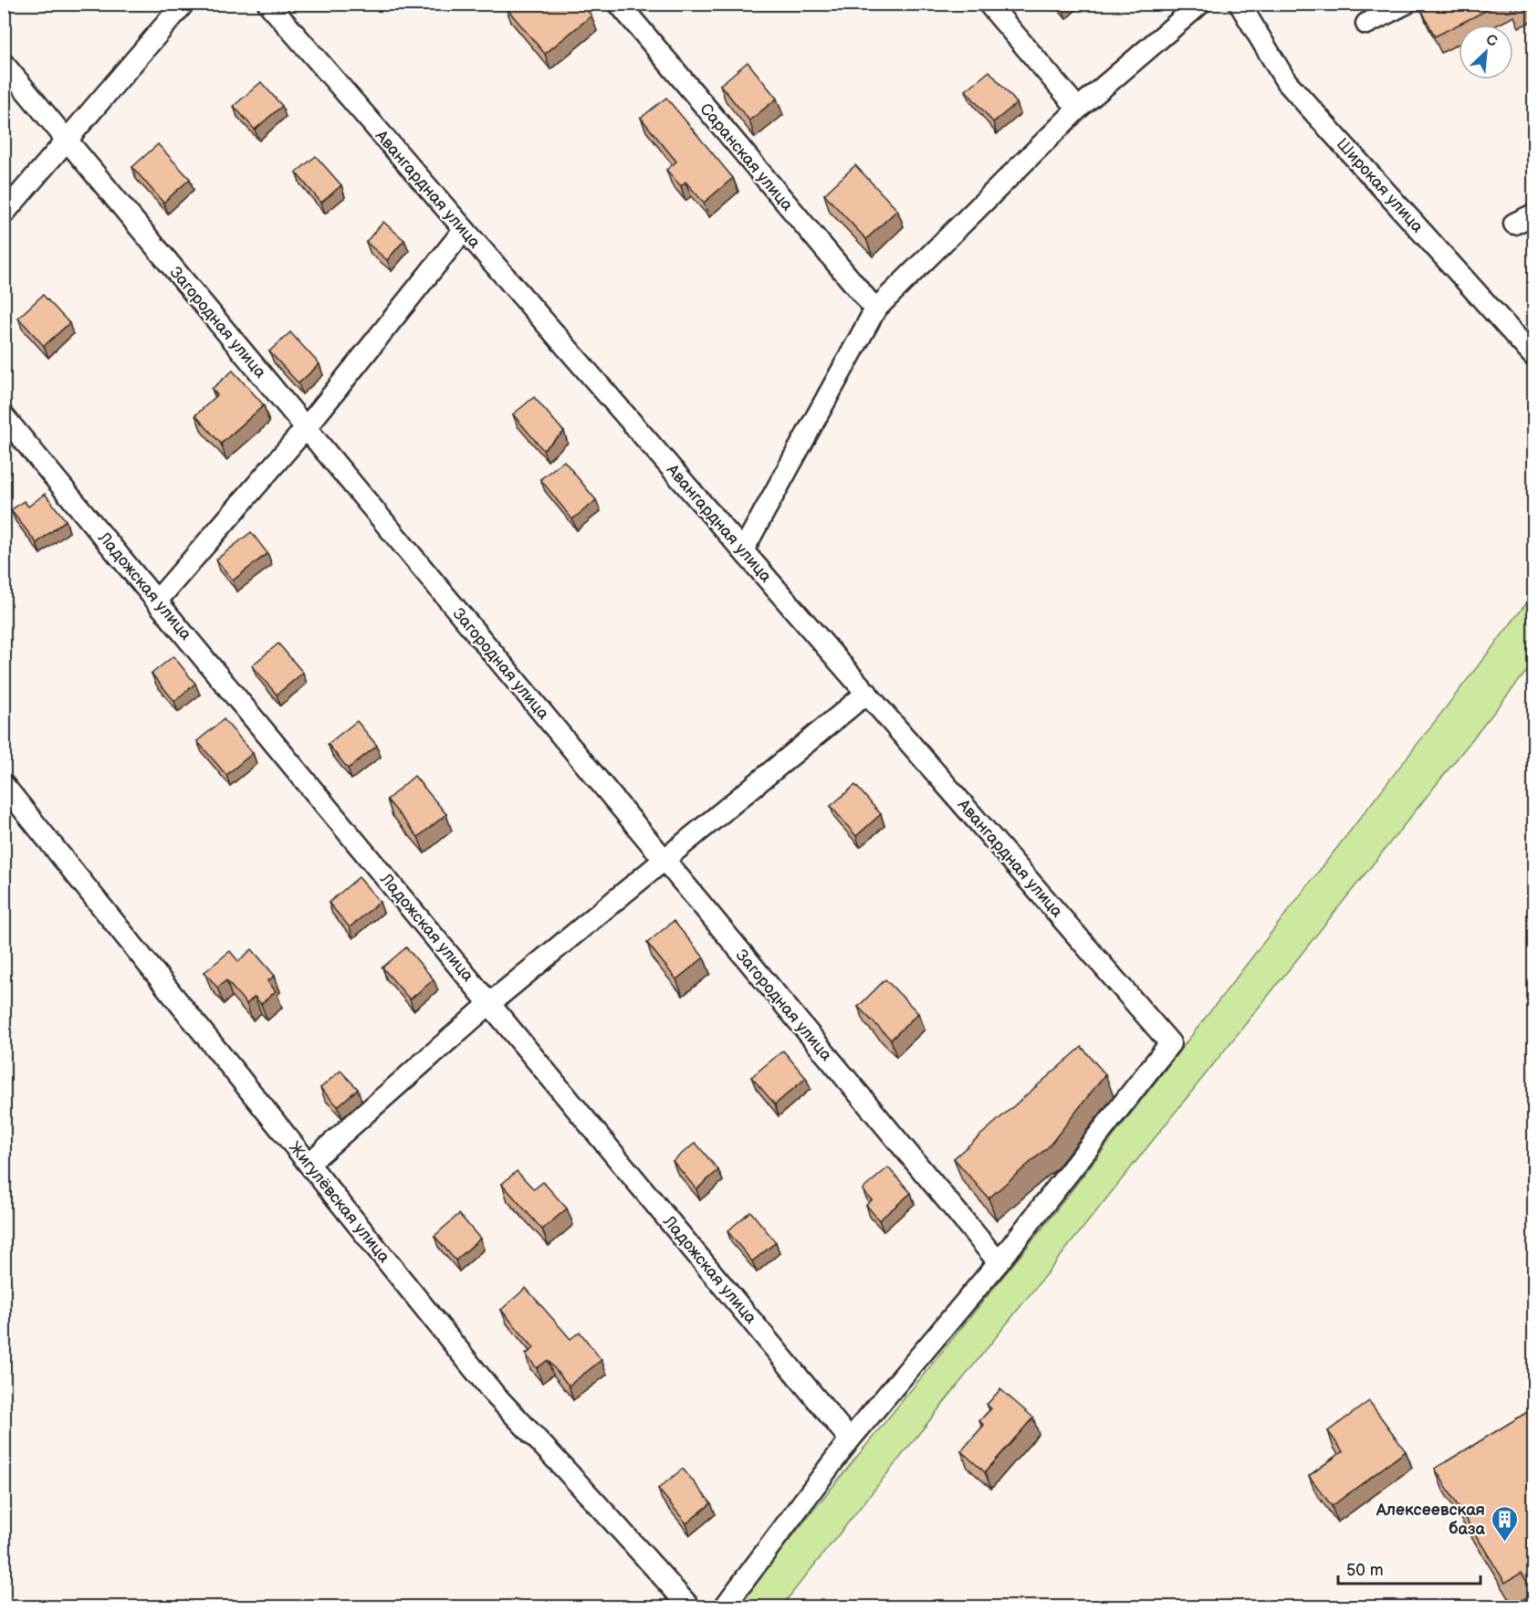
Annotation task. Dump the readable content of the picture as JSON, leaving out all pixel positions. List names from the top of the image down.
{
  "streets": {
    "street": [
      "Саранская улица",
      "Широкая улица",
      "Авангардная улица",
      "Загородная улица",
      "Ладожская улица",
      "Жигулёвская улица"
    ]
  },
  "crossings": [
    ["Авангардная улица", "Загородная улица"]
  ],
  "places": {
    "building": ["Алексеевская база"]
  },
  "scale_bar": "50 m",
  "north": "top right"
}
